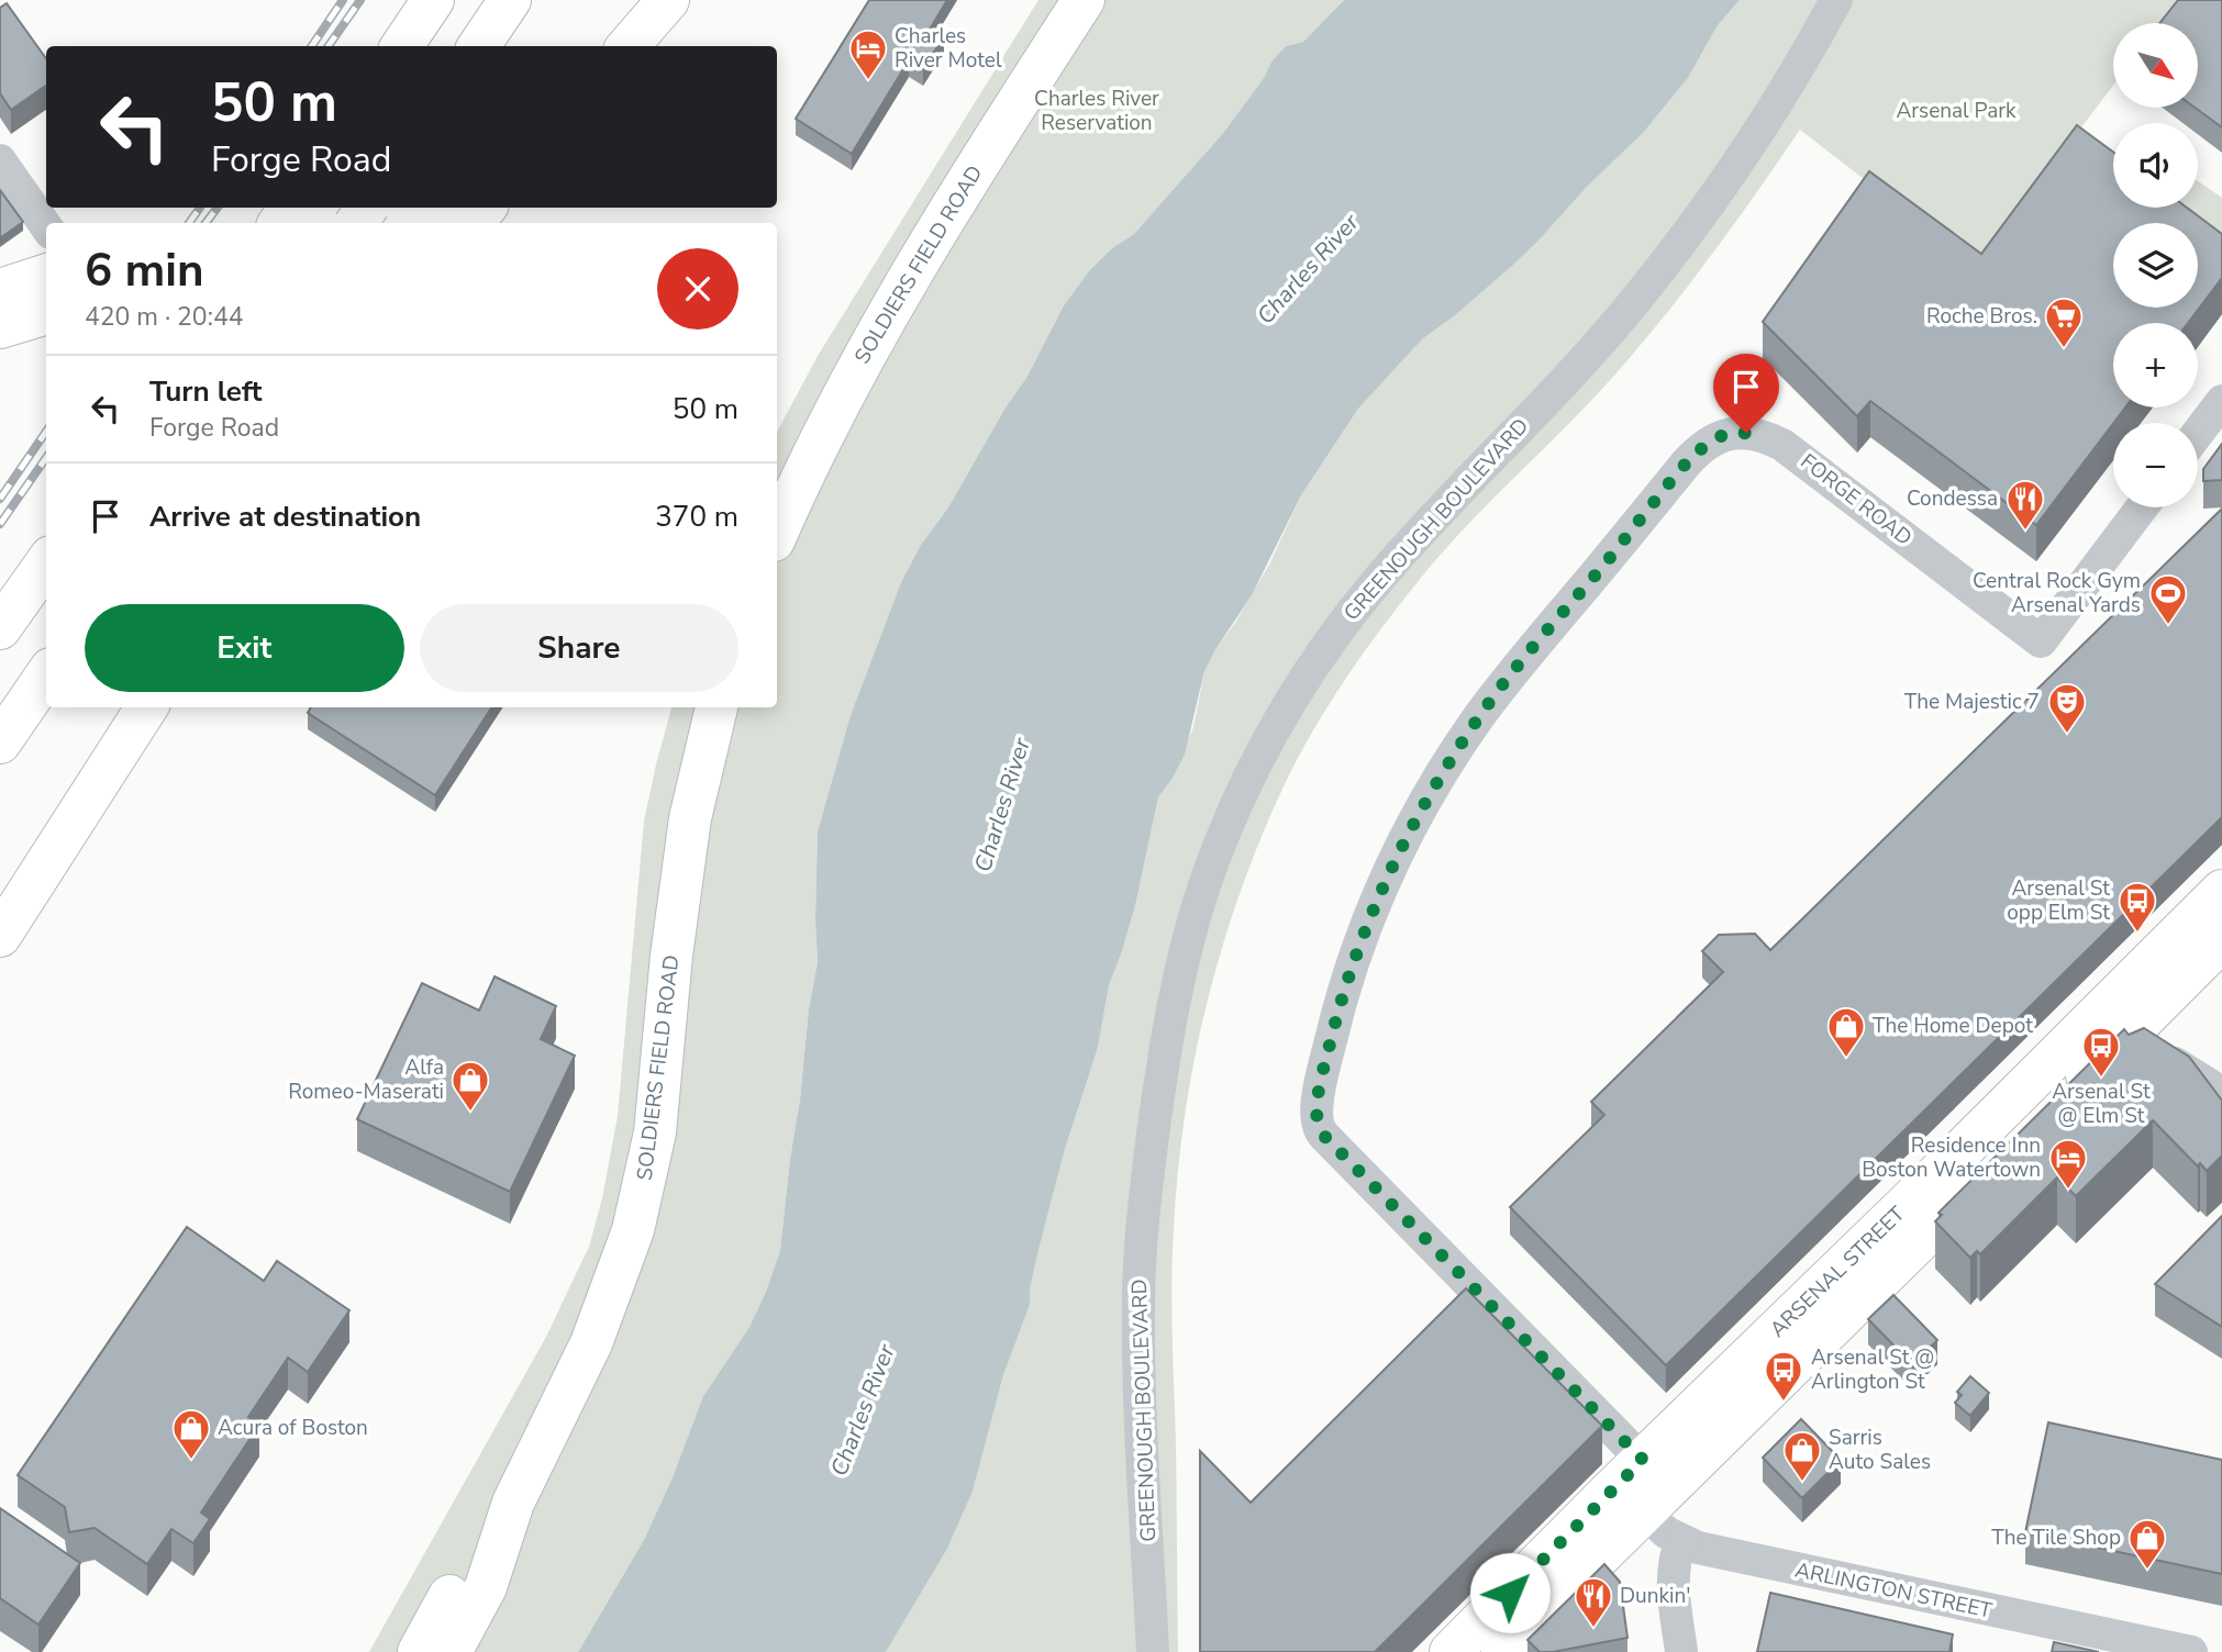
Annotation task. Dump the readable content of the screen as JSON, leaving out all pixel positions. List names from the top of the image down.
{
  "streets": {
    "main road": ["SOLDIERS FIELD ROAD", "ARSENAL STREET"],
    "street": ["FORGE ROAD", "GREENOUGH BOULEVARD", "ARLINGTON STREET"]
  },
  "crossings": [
    ["FORGE ROAD", "ARSENAL STREET"],
    ["FORGE ROAD", "ARLINGTON STREET"],
    ["ARSENAL STREET", "ARLINGTON STREET"]
  ],
  "water": ["Charles River"],
  "parks": ["Charles River Reservation", "Arsenal Park"],
  "places": {
    "hotel": ["Charles River Motel", "Residence Inn Boston Watertown"],
    "supermarket": ["Roche Bros."],
    "restaurant": ["Condessa", "Dunkin'"],
    "sports": ["Central Rock Gym Arsenal Yards"],
    "theatre": ["The Majestic 7"],
    "bus stop": ["Arsenal St opp Elm St", "Arsenal St @ Elm St", "Arsenal St @ Arlington St"],
    "shop": [
      "The Home Depot",
      "Alfa Romeo-Maserati",
      "Acura of Boston",
      "Sarris Auto Sales",
      "The Tile Shop"
    ]
  },
  "north": "bottom right",
  "page": {
    "map_buttons": ["+", "−"],
    "turn": ["50 m", "Forge Road"],
    "heading": ["6 min", "420 m · 20:44"],
    "list": [
      {
        "name": "Turn left",
        "note": "Forge Road",
        "value": "50 m"
      },
      {
        "name": "Arrive at destination",
        "value": "370 m"
      }
    ],
    "buttons": ["Exit", "Share"]
  }
}
